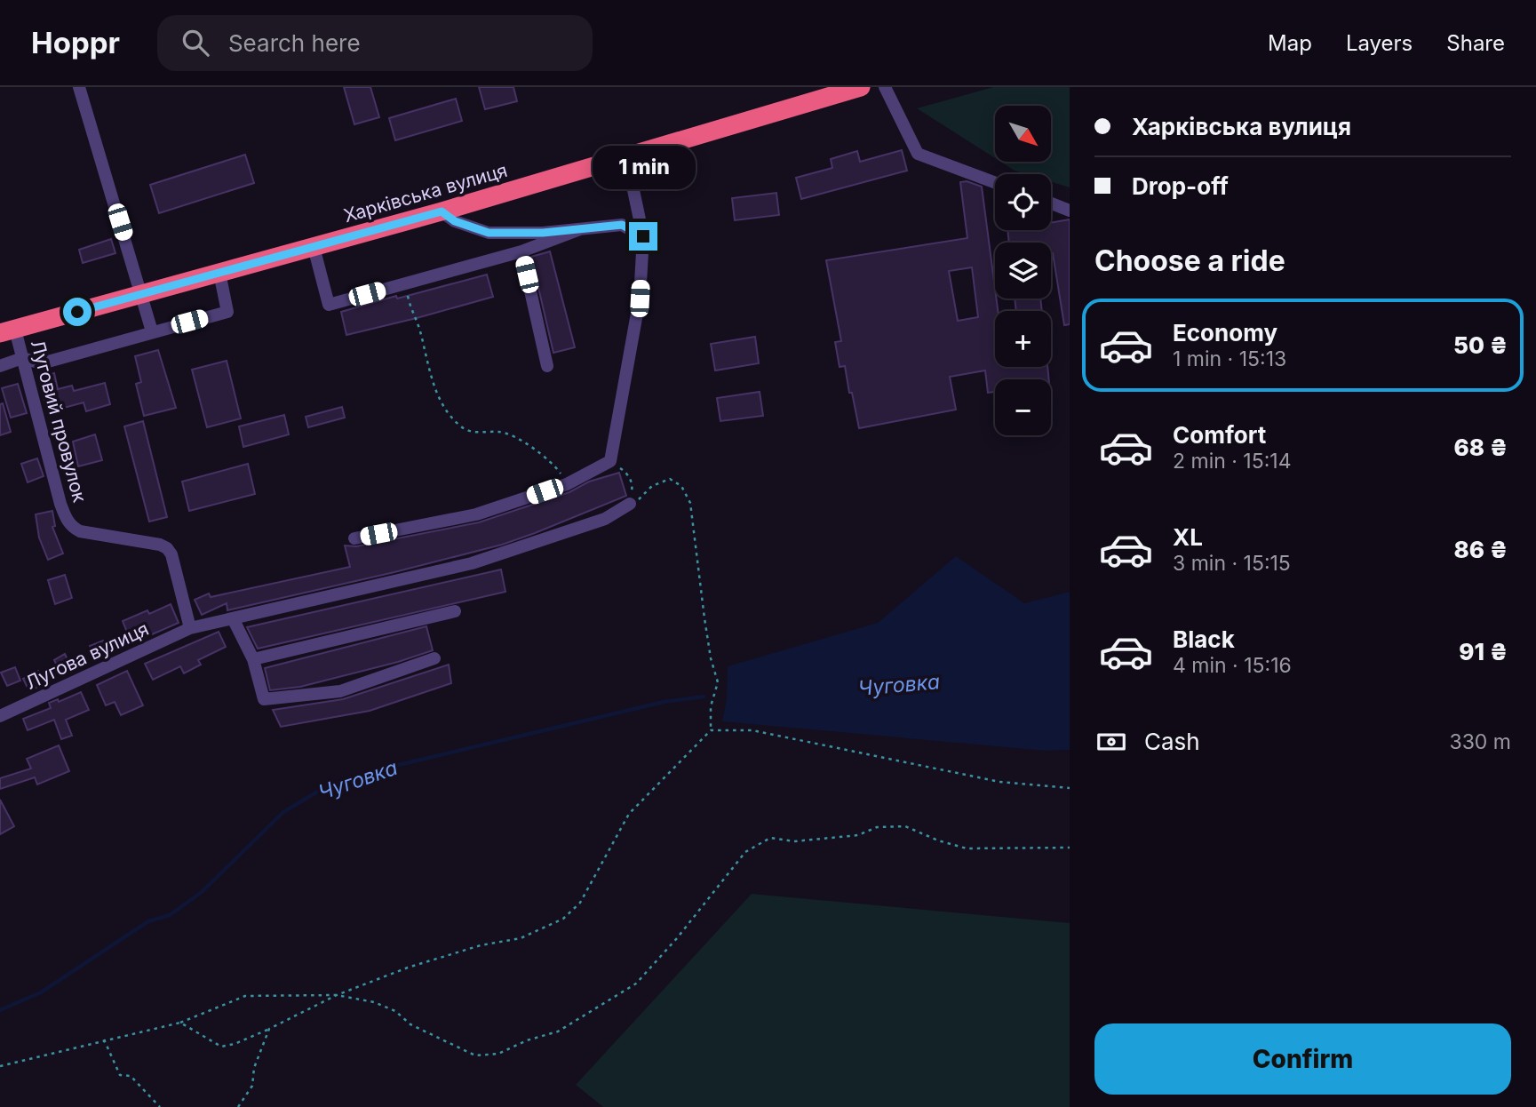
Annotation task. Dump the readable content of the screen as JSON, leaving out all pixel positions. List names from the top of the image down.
{
  "streets": {
    "highway": ["Харківська вулиця"],
    "street": ["Луговий провулок", "Лугова вулиця"]
  },
  "crossings": [
    ["Харківська вулиця", "Луговий провулок"],
    ["Луговий провулок", "Лугова вулиця"]
  ],
  "water": ["Чуговка"],
  "north": "bottom right",
  "page": {
    "header": "Hoppr",
    "search": "Search here",
    "nav": ["Map", "Layers", "Share"],
    "banner": ["Харківська вулиця", "Drop-off"],
    "map_buttons": ["+", "−"],
    "bubble": "1 min",
    "heading": "Choose a ride",
    "list": [
      {
        "name": "Economy",
        "note": "1 min · 15:13",
        "value": "50 ₴"
      },
      {
        "name": "Comfort",
        "note": "2 min · 15:14",
        "value": "68 ₴"
      },
      {
        "name": "XL",
        "note": "3 min · 15:15",
        "value": "86 ₴"
      },
      {
        "name": "Black",
        "note": "4 min · 15:16",
        "value": "91 ₴"
      }
    ],
    "pay": ["Cash", "330 m"],
    "buttons": "Confirm"
  }
}
